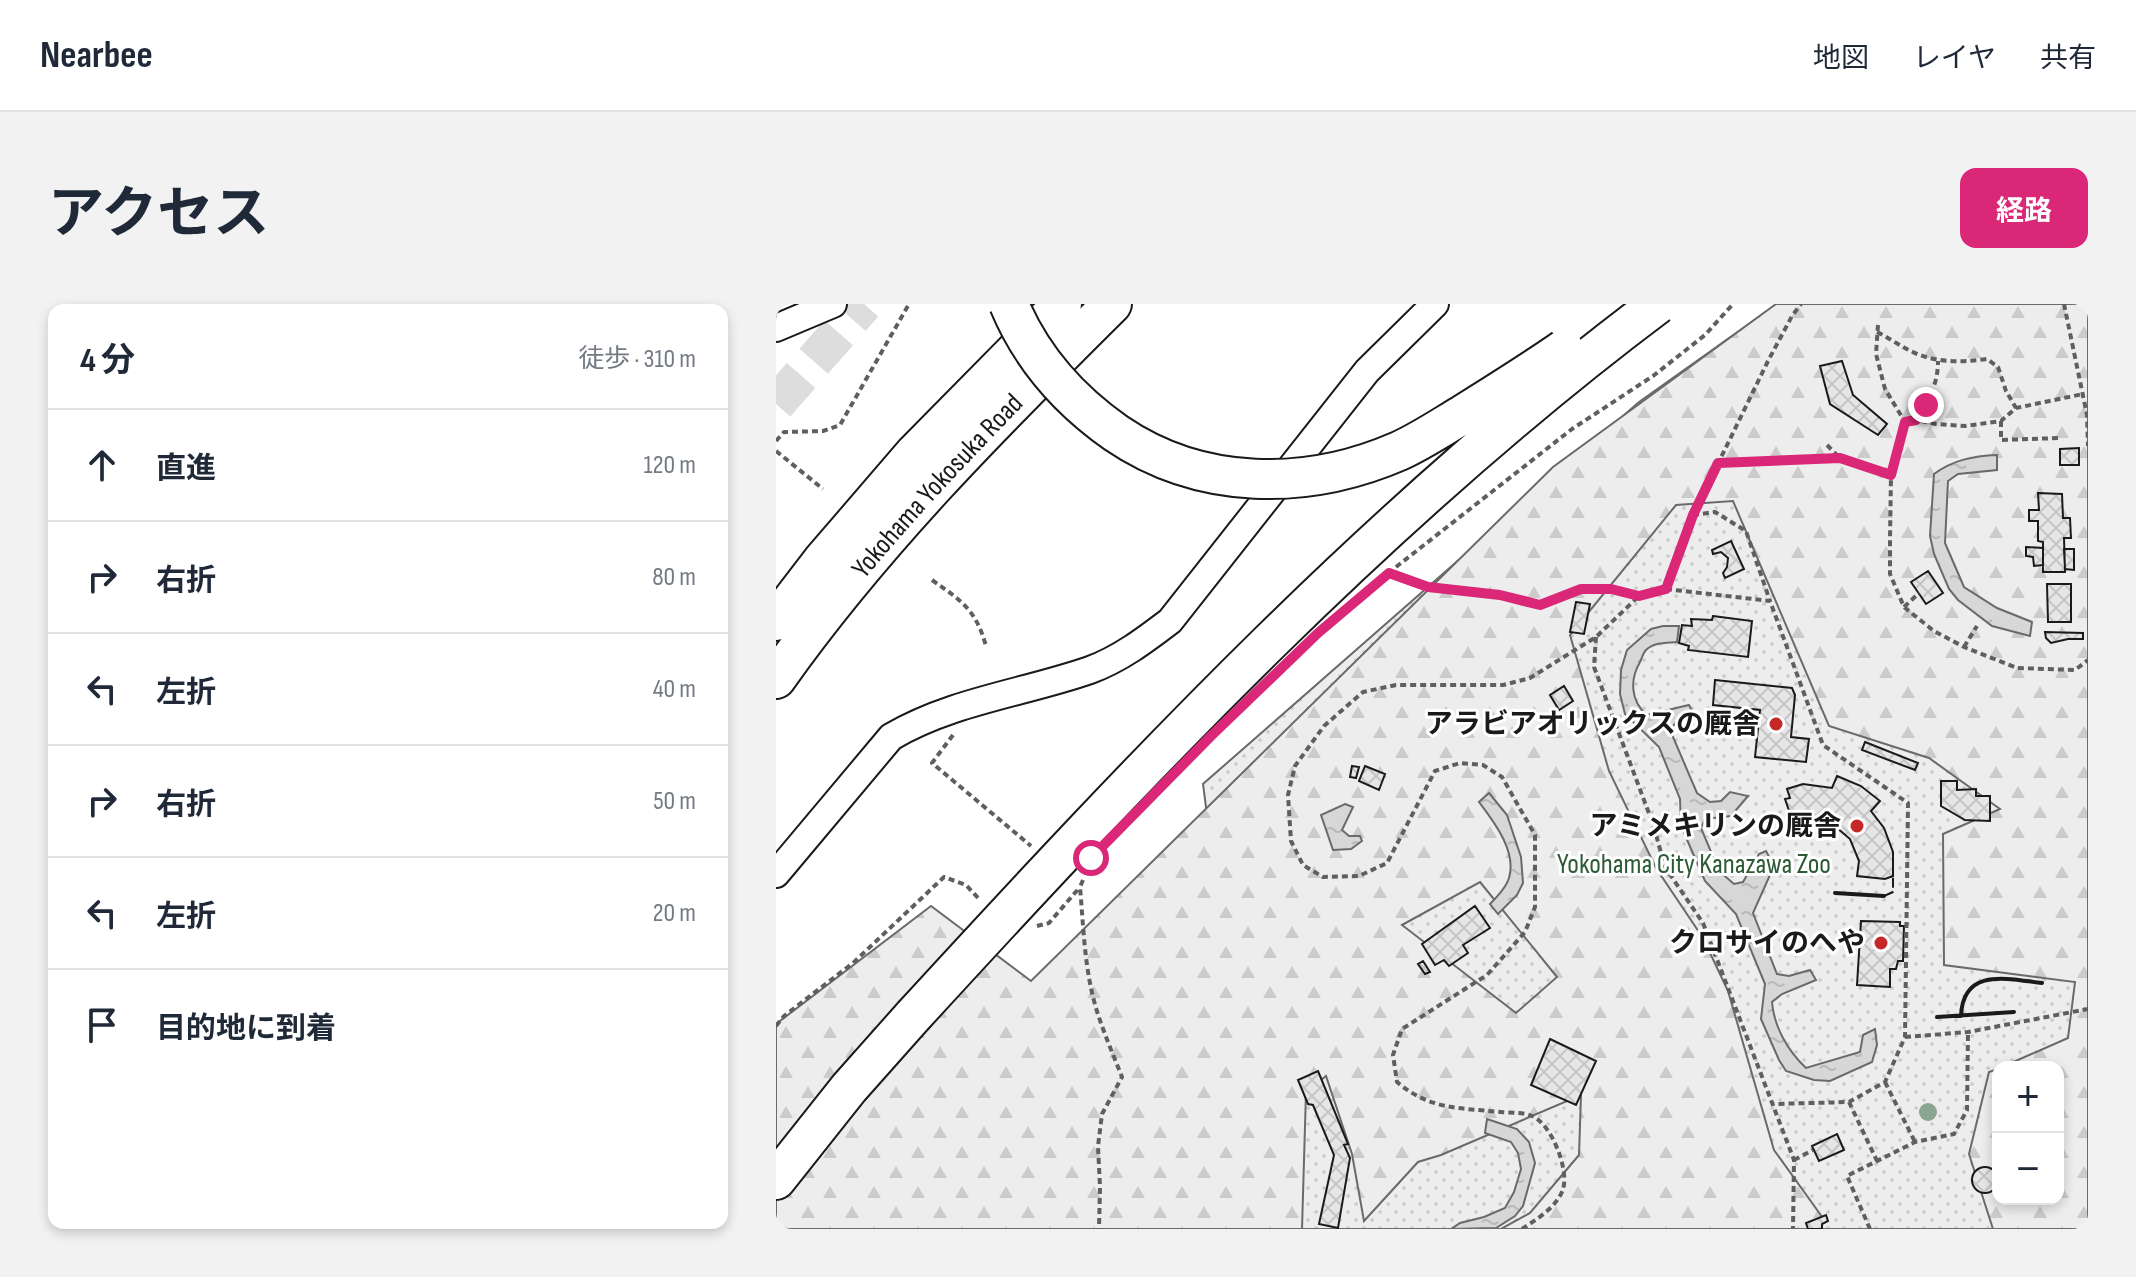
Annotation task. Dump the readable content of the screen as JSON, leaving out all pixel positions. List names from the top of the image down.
{
  "streets": {
    "highway": ["Yokohama Yokosuka Road"]
  },
  "parks": ["Yokohama City Kanazawa Zoo"],
  "places": ["アラビアオリックスの厩舎", "アミメキリンの厩舎", "クロサイのへや"],
  "page": {
    "header": "Nearbee",
    "nav": ["地図", "レイヤ", "共有"],
    "title": "アクセス",
    "buttons": "経路",
    "heading": ["4 分", "徒歩 · 310 m"],
    "list": [
      ["直進", "120 m"],
      ["右折", "80 m"],
      ["左折", "40 m"],
      ["右折", "50 m"],
      ["左折", "20 m"],
      "目的地に到着"
    ],
    "map_buttons": ["+", "−"]
  }
}
